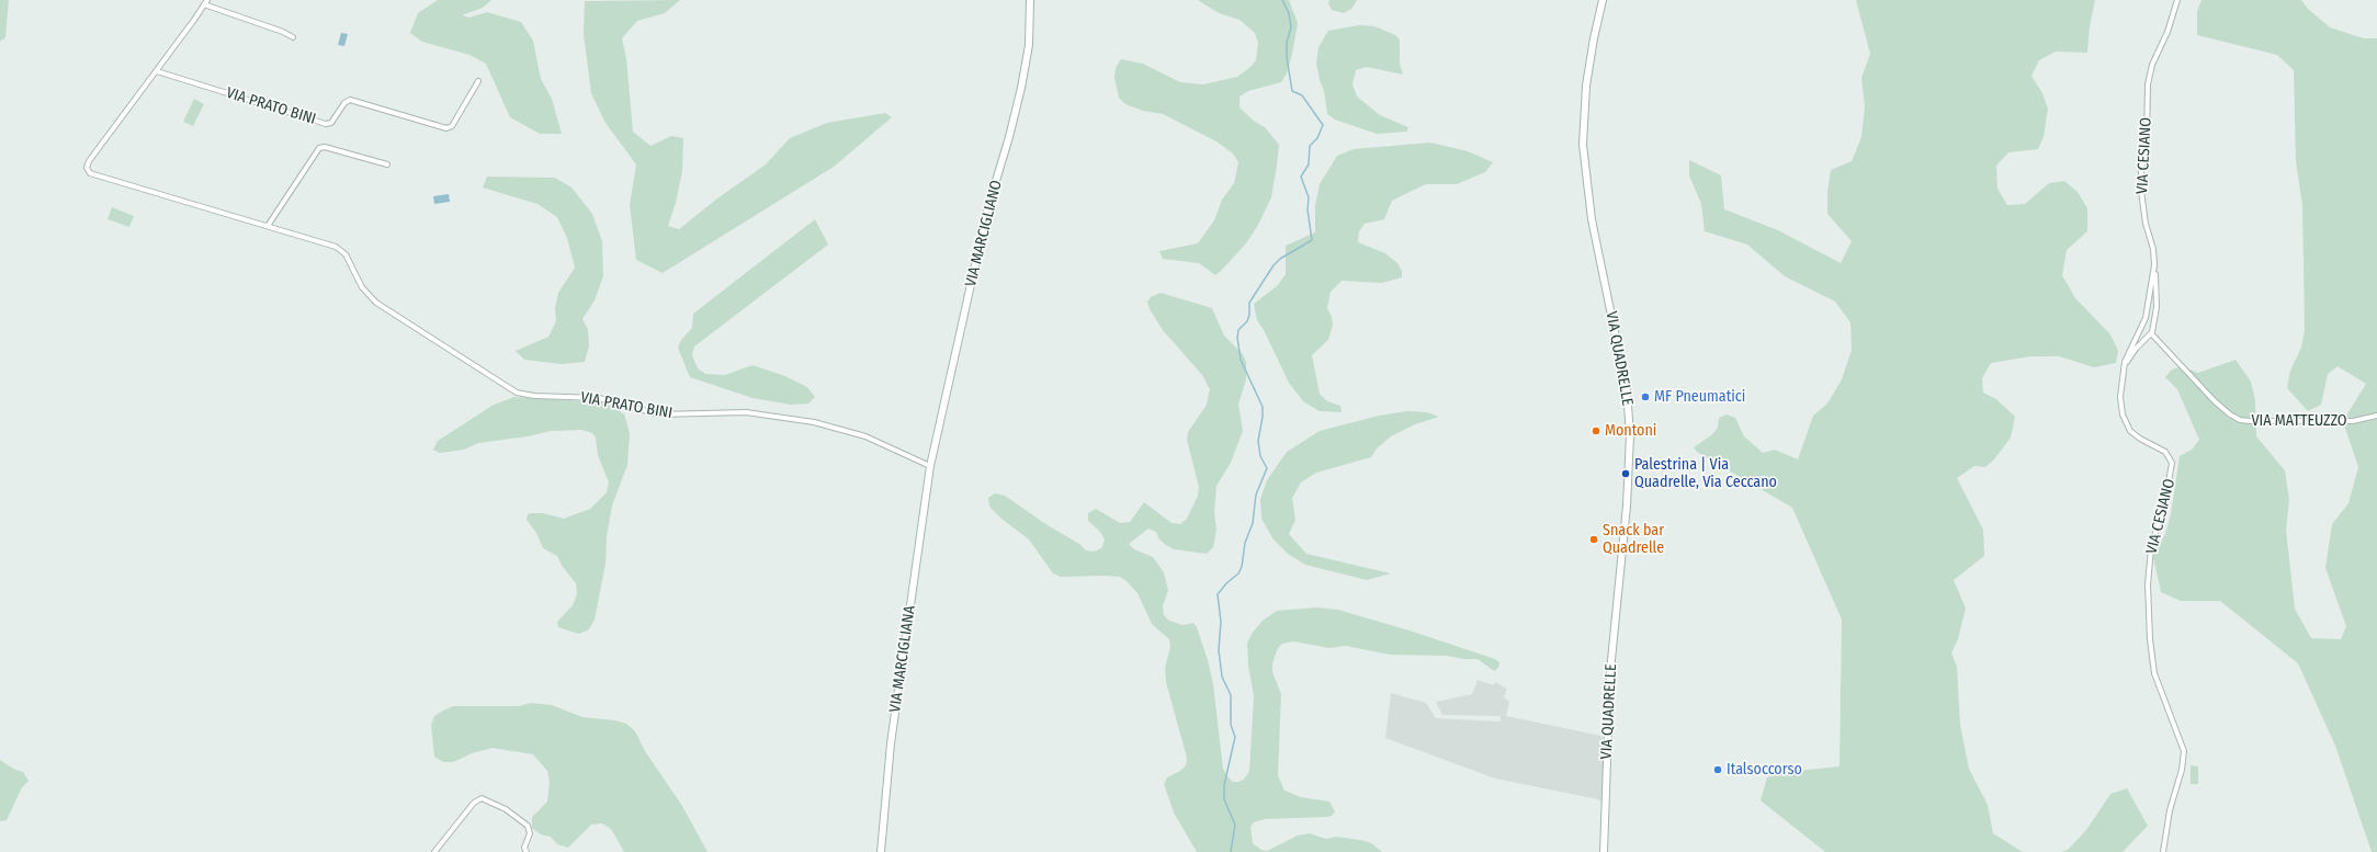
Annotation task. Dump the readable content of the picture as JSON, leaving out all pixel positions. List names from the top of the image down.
{
  "streets": {
    "street": [
      "VIA PRATO BINI",
      "VIA CESIANO",
      "VIA MARCIGLIANO",
      "VIA QUADRELLE",
      "VIA MATTEUZZO",
      "VIA MARCIGLIANA"
    ]
  },
  "crossings": [
    ["VIA PRATO BINI", "VIA MARCIGLIANO"],
    ["VIA PRATO BINI", "VIA MARCIGLIANA"],
    ["VIA MARCIGLIANO", "VIA MARCIGLIANA"]
  ],
  "places": [
    "MF Pneumatici",
    "Montoni",
    "Palestrina | Via Quadrelle, Via Ceccano",
    "Snack bar Quadrelle",
    "Italsoccorso"
  ]
}
